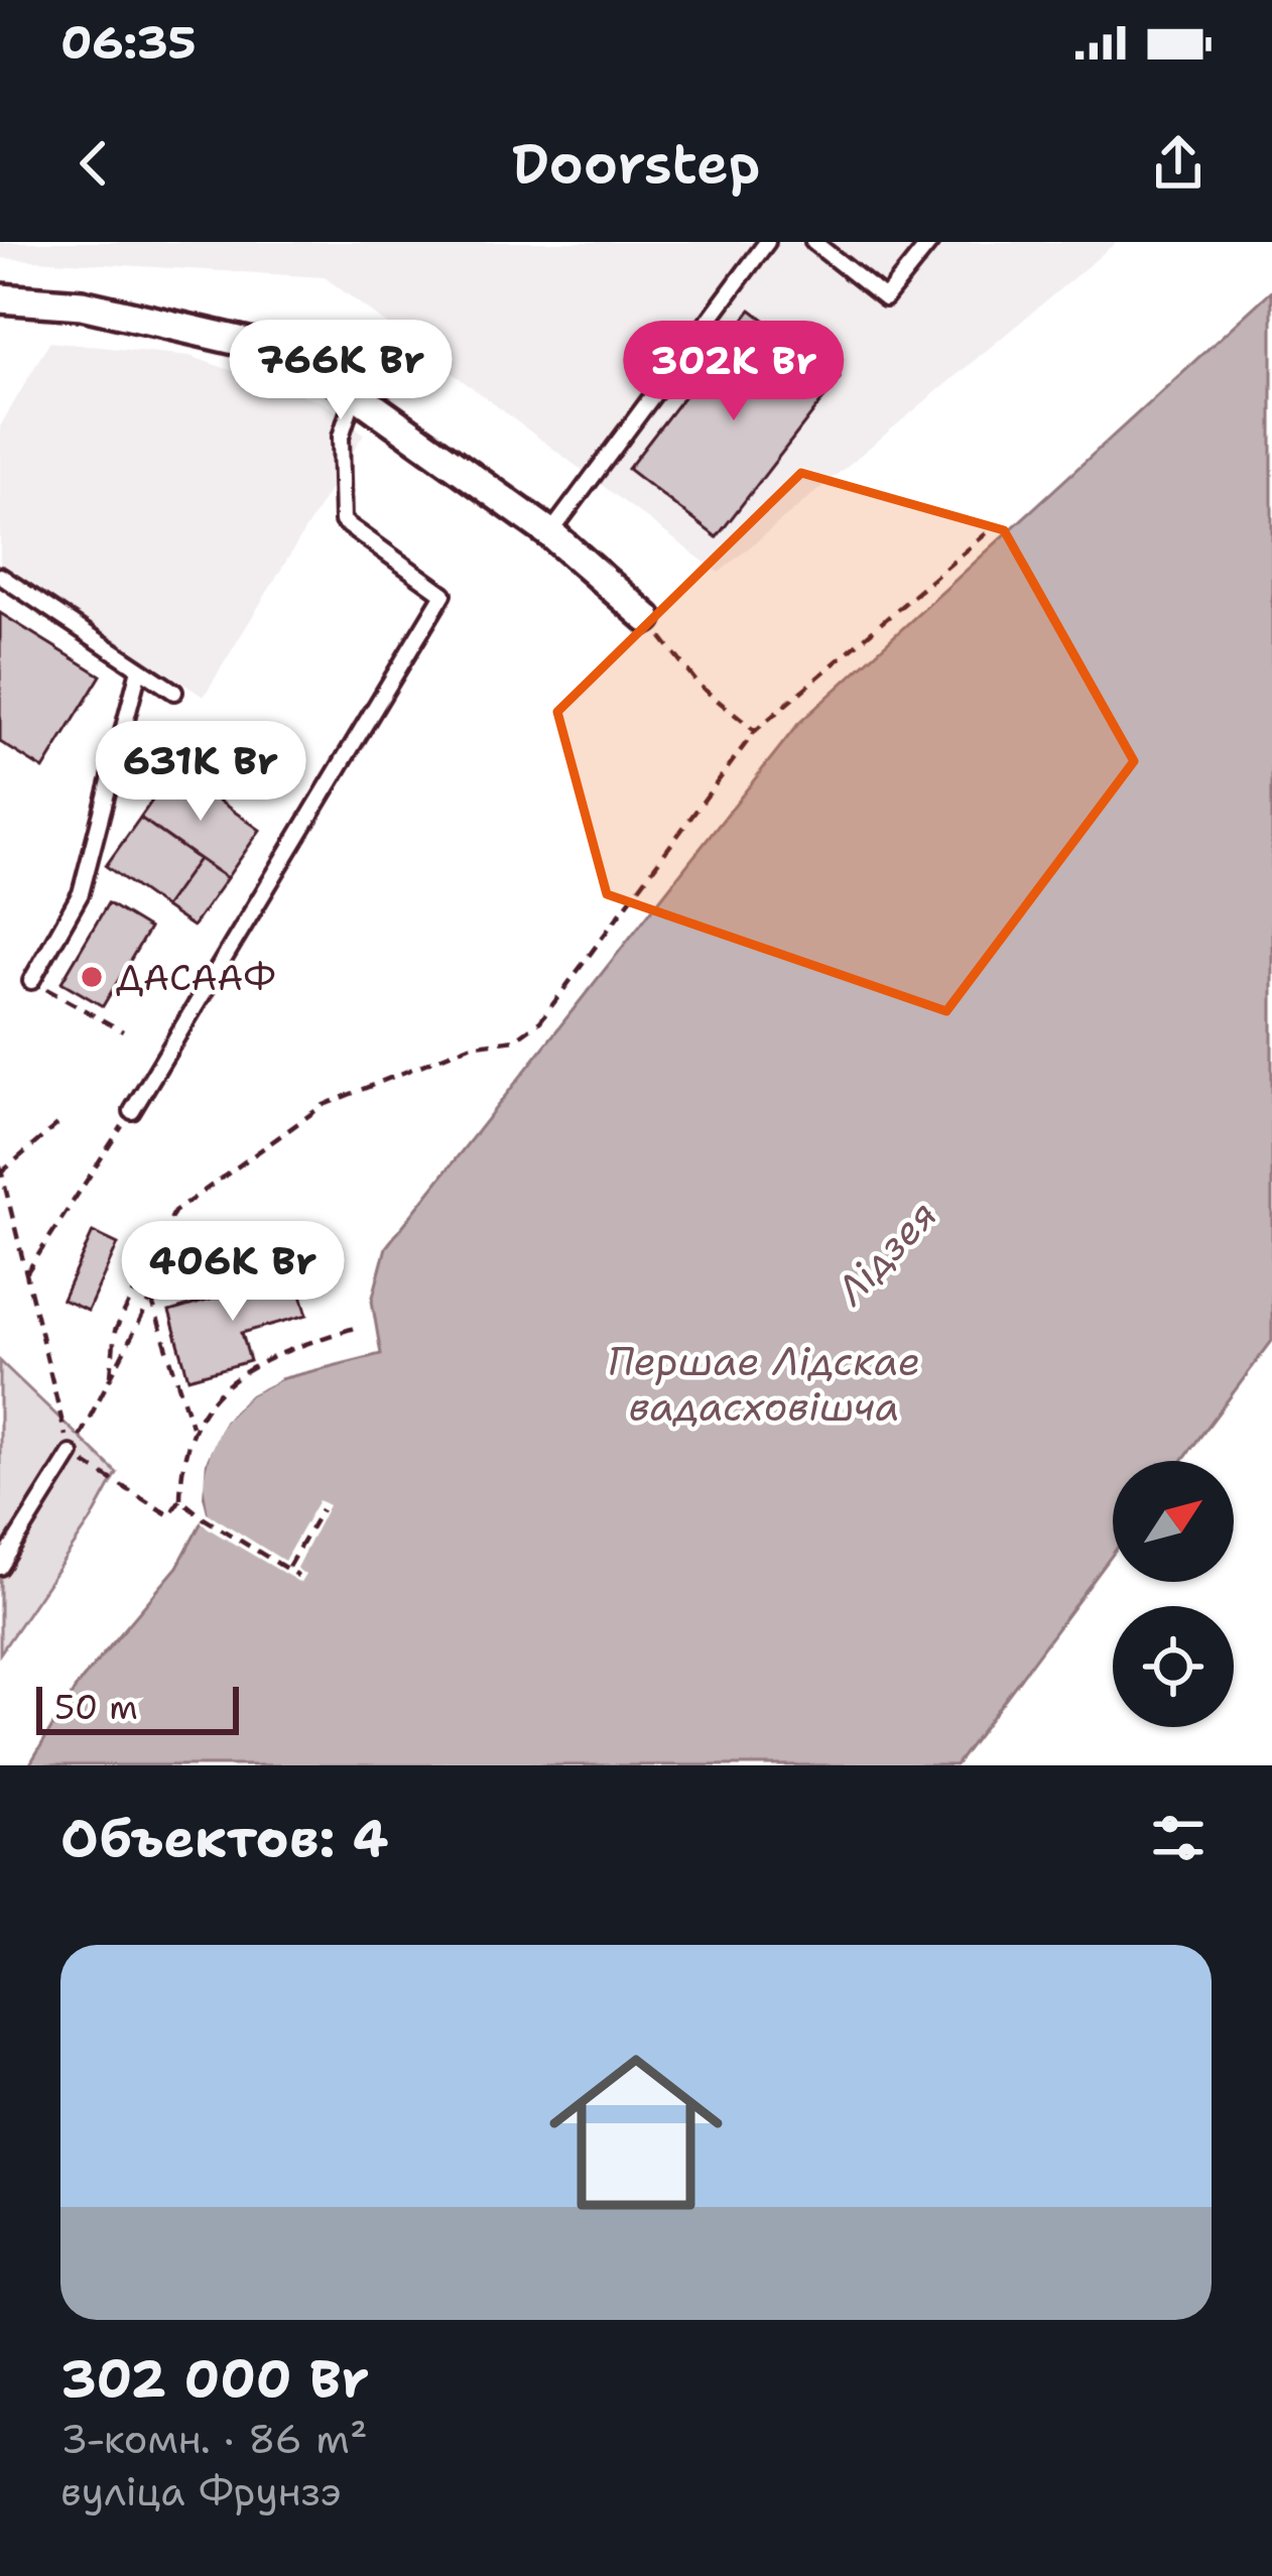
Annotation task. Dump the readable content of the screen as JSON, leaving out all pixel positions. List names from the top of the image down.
{
  "water": ["Лідзея", "Першае Лідскае вадасховішча"],
  "places": ["ДАСААФ"],
  "scale_bar": "50 m",
  "north": "top right",
  "page": {
    "status": "06:35",
    "header": "Doorstep",
    "price": [
      "766K Br",
      "302K Br",
      "631K Br",
      "406K Br"
    ],
    "scale": "50 m",
    "heading": "Объектов: 4",
    "list": [
      {
        "name": "302 000 Br",
        "note": "3-комн. · 86 m² · вуліца Фрунзэ"
      }
    ]
  }
}
